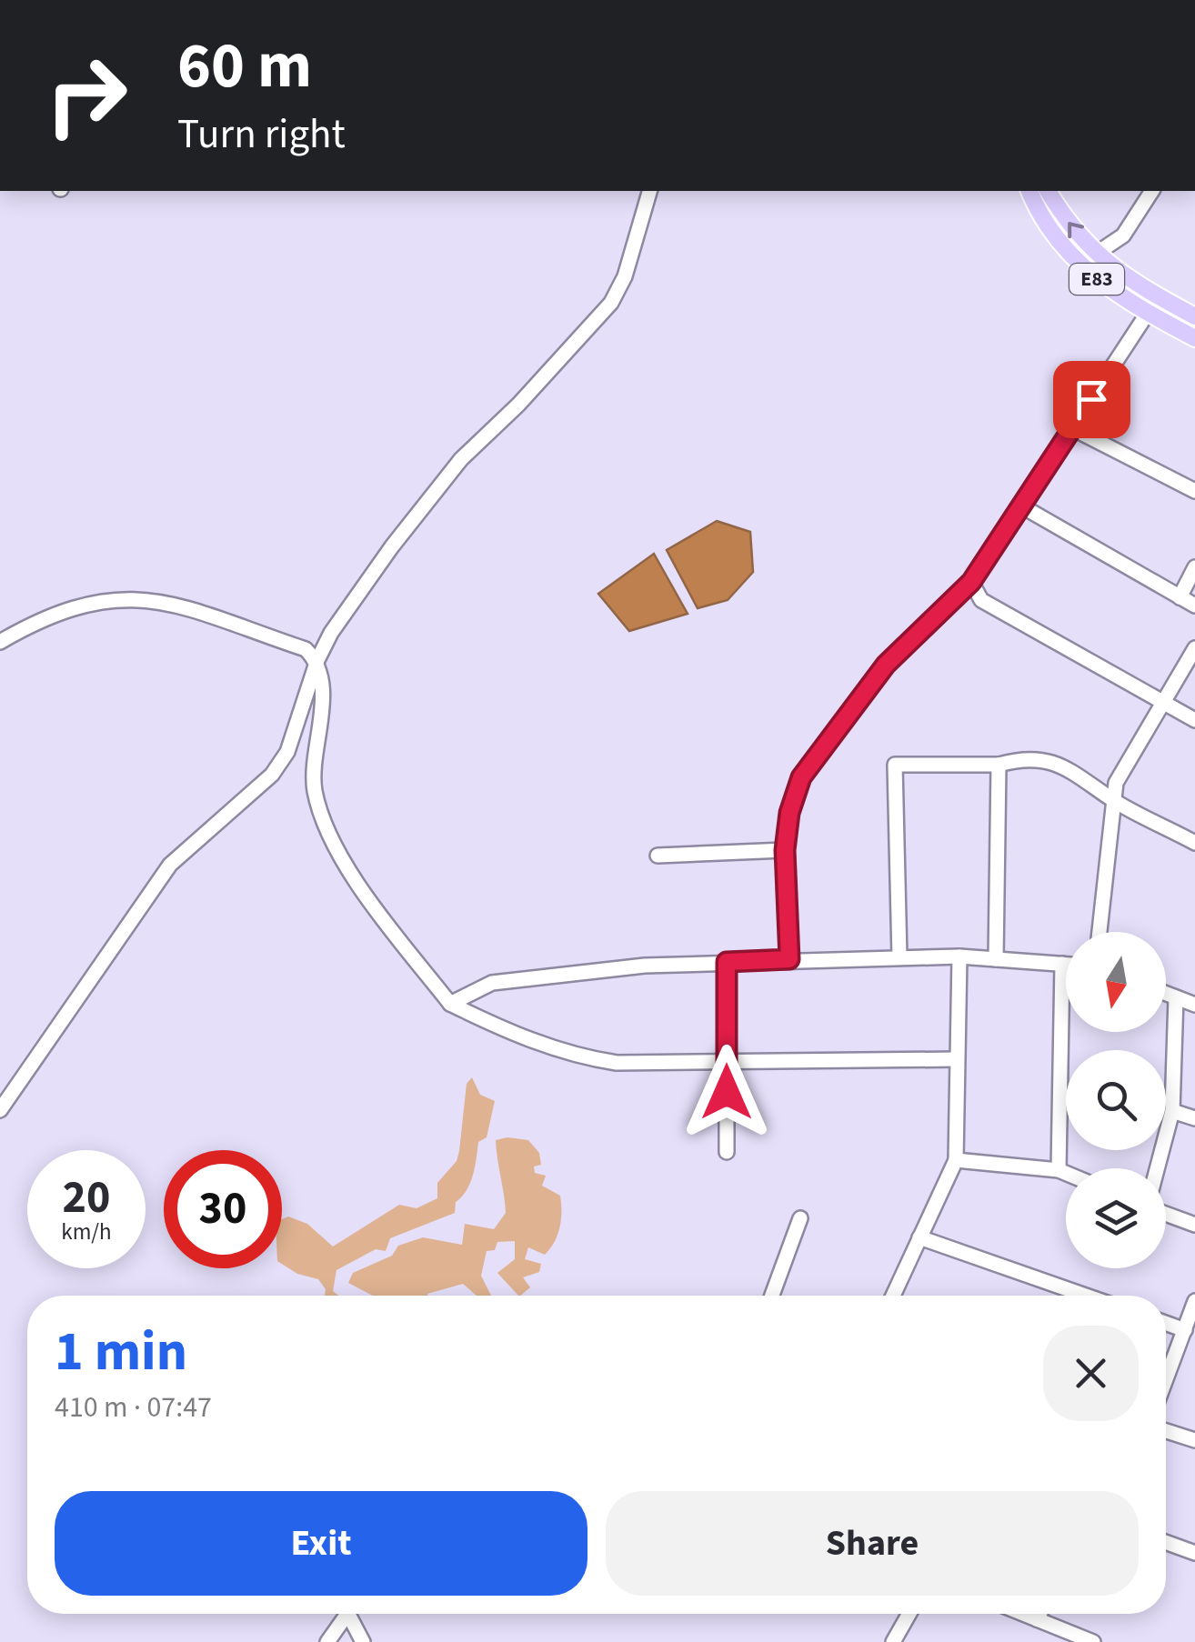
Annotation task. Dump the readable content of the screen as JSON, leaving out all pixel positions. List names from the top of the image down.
{
  "streets": {
    "main road": ["E83"]
  },
  "north": "bottom",
  "page": {
    "turn": ["60 m", "Turn right"],
    "speed": "20 km/h",
    "limit": "30",
    "heading": ["1 min", "410 m · 07:47"],
    "buttons": ["Exit", "Share"]
  }
}
